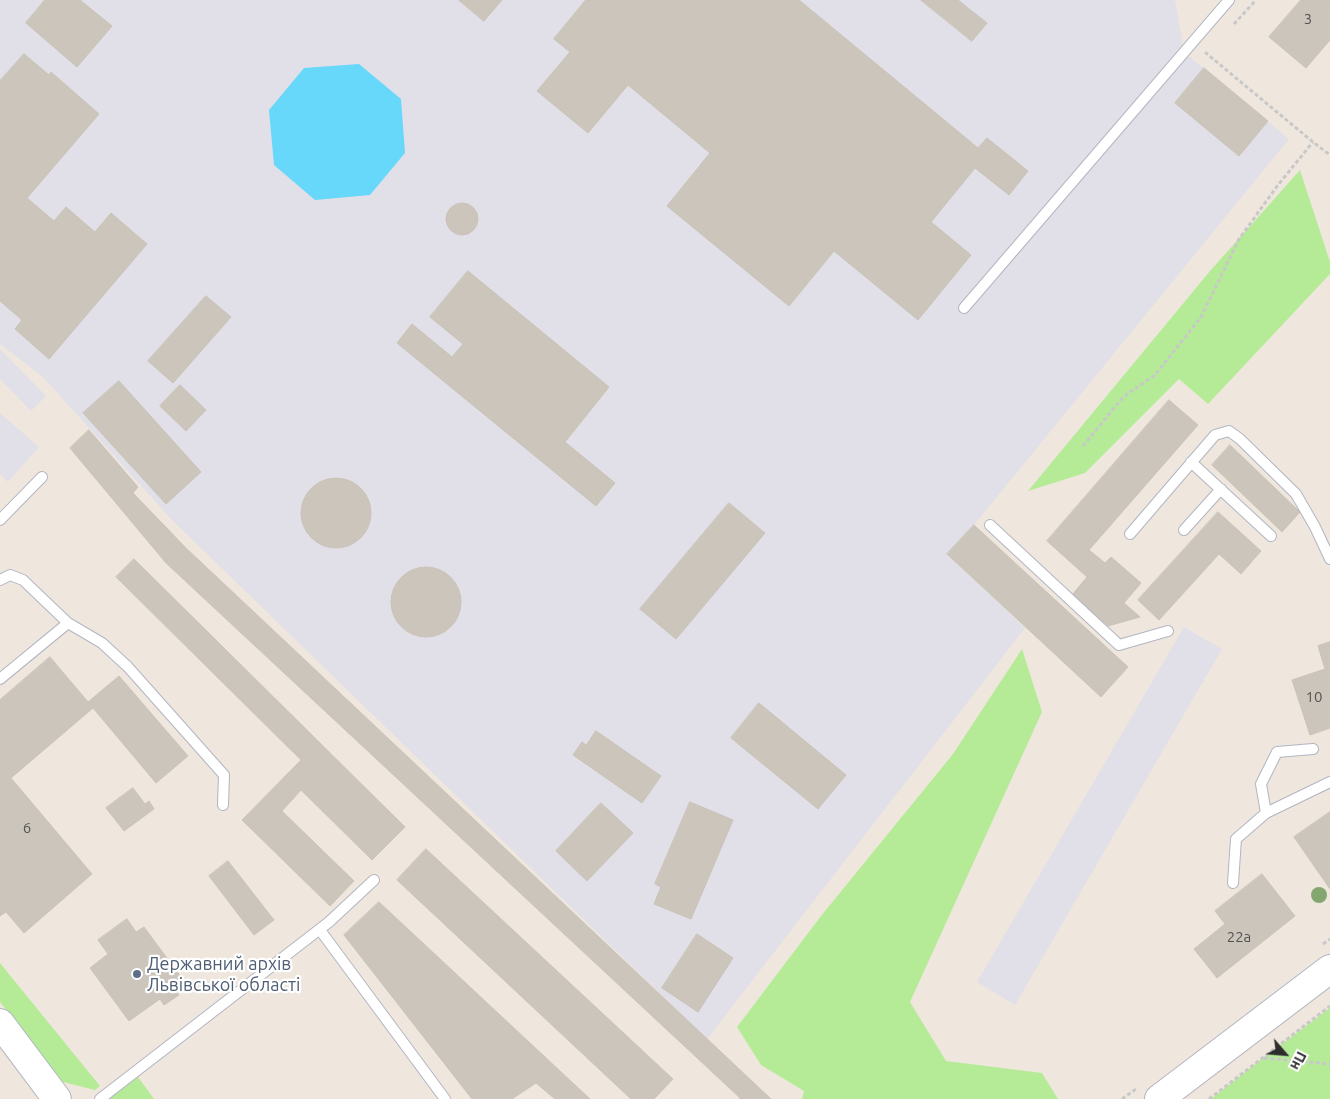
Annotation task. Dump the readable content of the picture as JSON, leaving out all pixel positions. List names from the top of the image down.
{
  "places": ["Державний архів Львівської області"],
  "house_numbers": [
    "3",
    "10",
    "6",
    "22а"
  ],
  "north": "bottom right"
}
